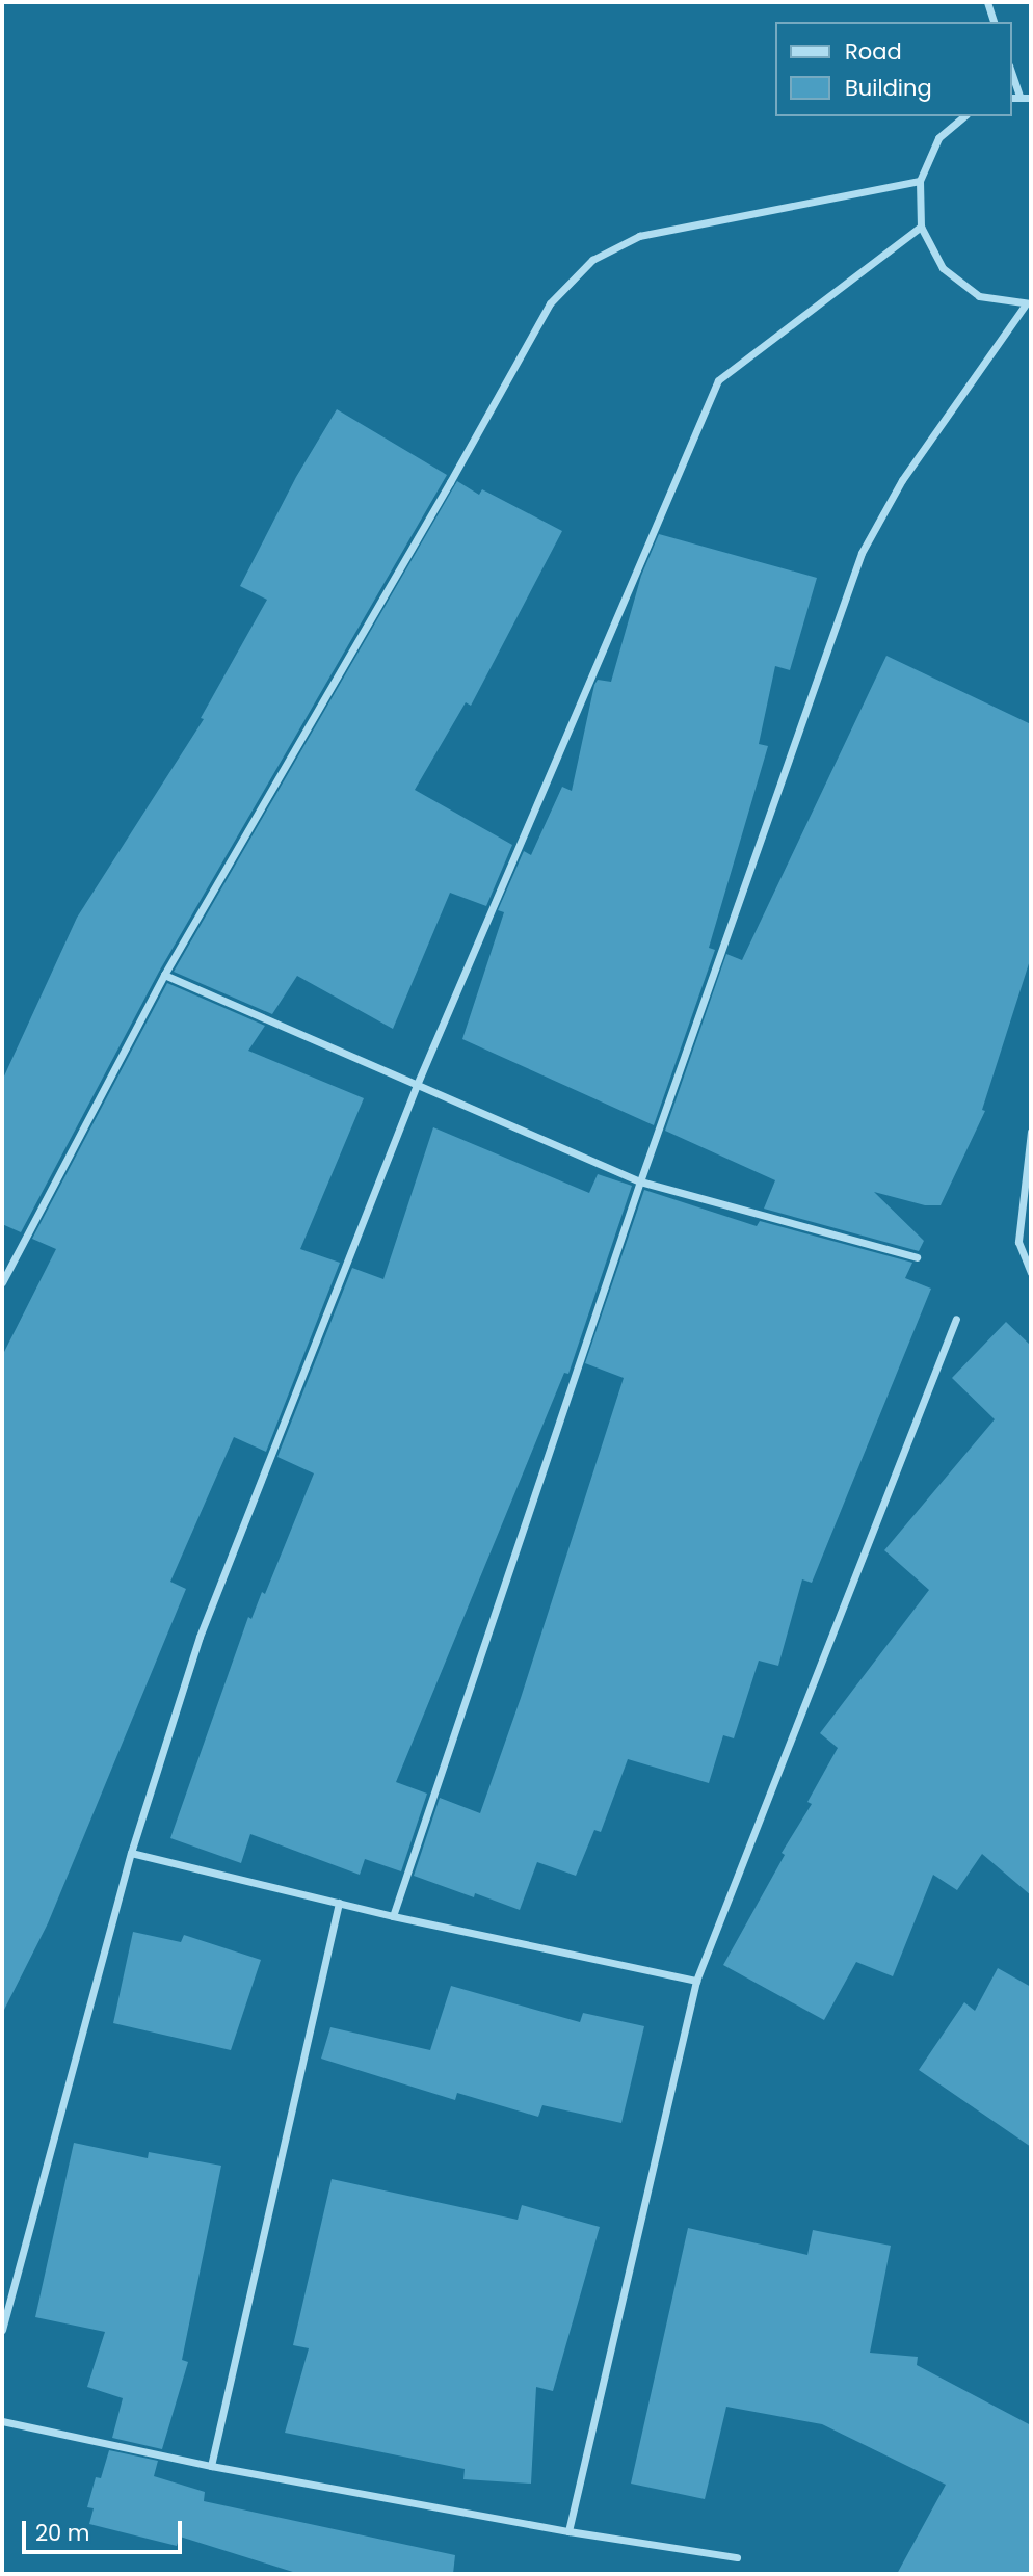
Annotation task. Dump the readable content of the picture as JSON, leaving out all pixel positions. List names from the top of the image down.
{
  "legend": ["Road", "Building"],
  "scale_bar": "20 m"
}
